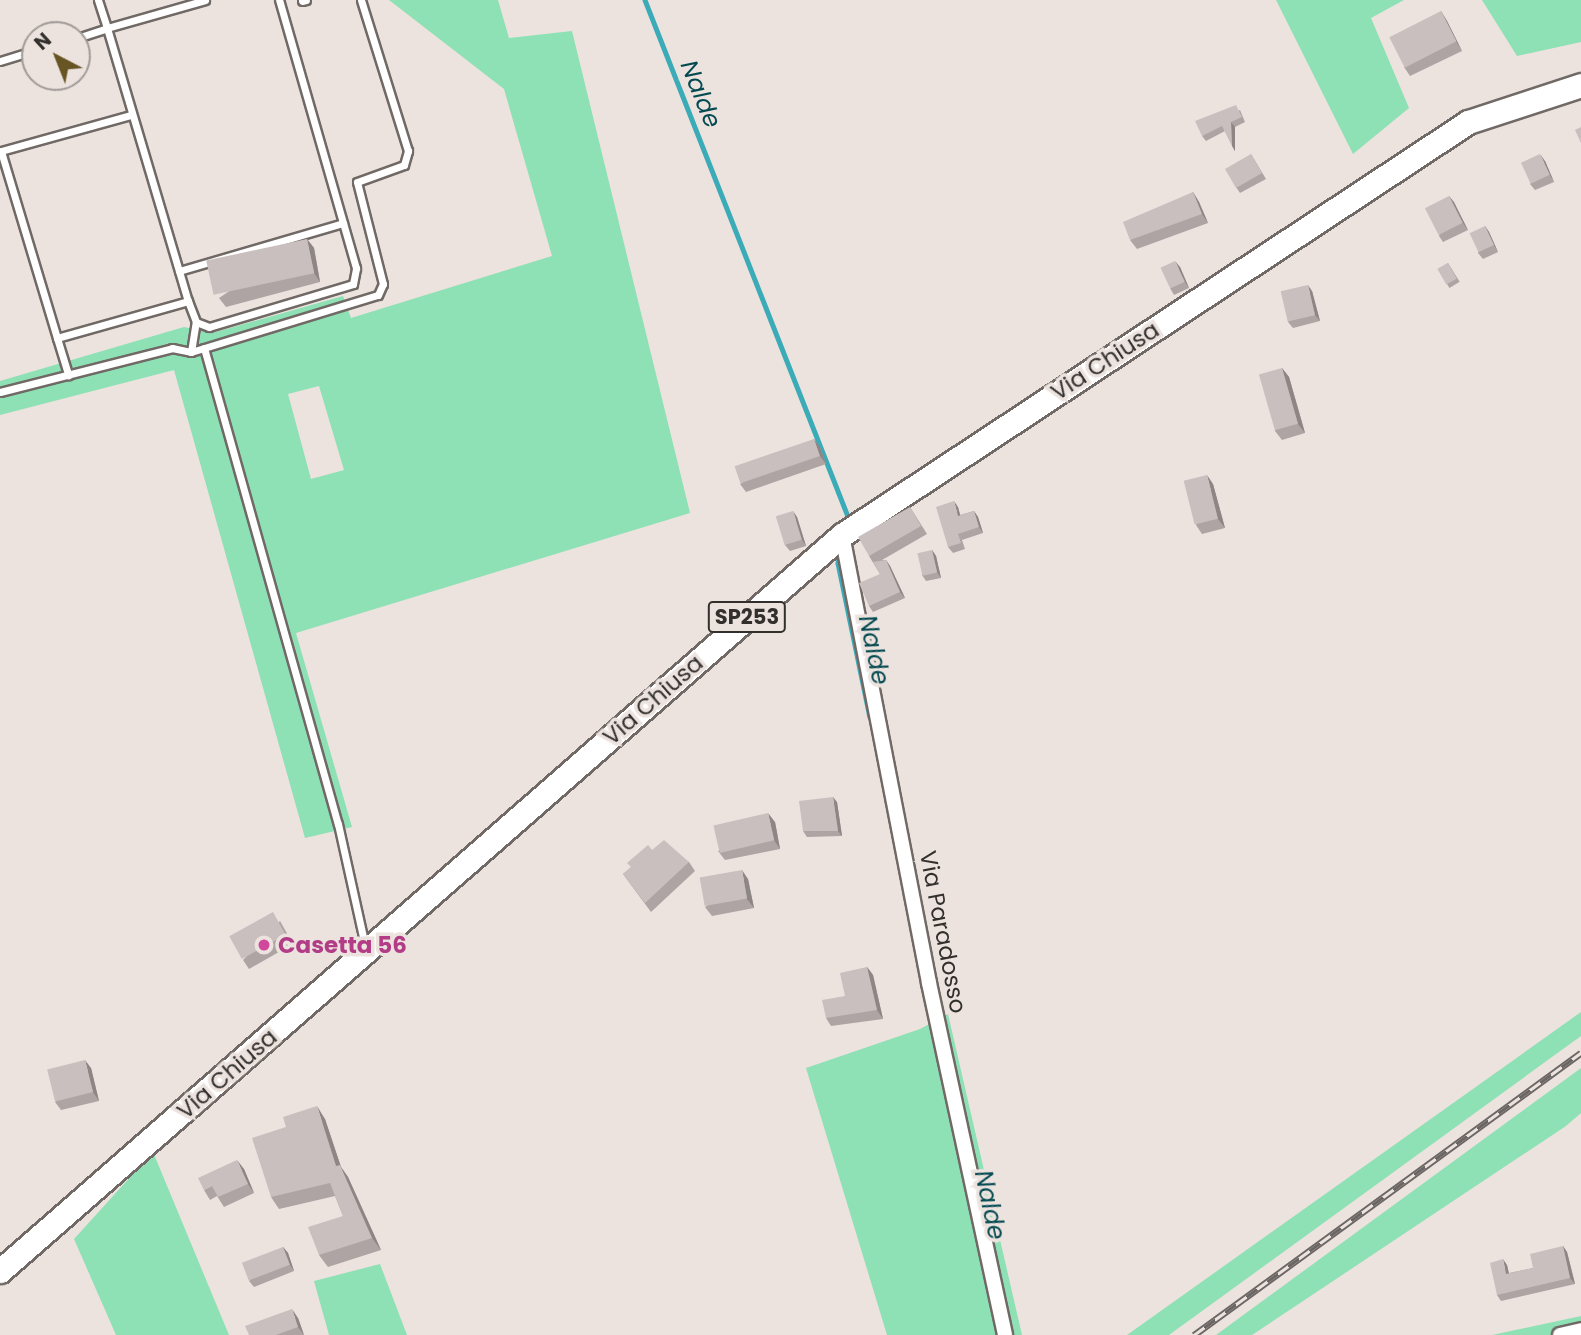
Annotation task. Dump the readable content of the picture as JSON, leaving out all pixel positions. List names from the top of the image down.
{
  "streets": {
    "main road": ["Via Chiusa", "SP253"],
    "street": ["Via Paradosso"]
  },
  "crossings": [
    ["Via Chiusa", "Via Paradosso"]
  ],
  "water": ["Nalde"],
  "places": ["Casetta 56"],
  "north": "top left"
}
